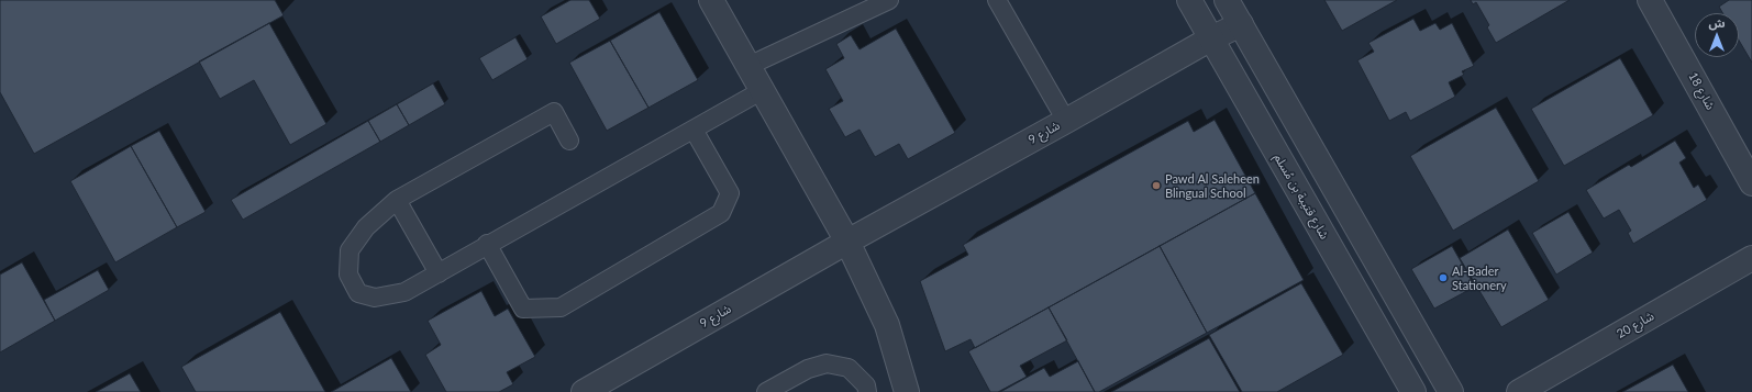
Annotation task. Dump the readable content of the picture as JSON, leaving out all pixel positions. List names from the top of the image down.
{
  "streets": {
    "street": [
      "شارع 18",
      "شارع 9",
      "شارع قتيبة بن مُسلم",
      "شارع 20"
    ]
  },
  "crossings": [
    ["شارع 9", "شارع قتيبة بن مُسلم"]
  ],
  "places": ["Pawd Al Saleheen Blingual School", "Al-Bader Stationery"],
  "north": "top"
}
